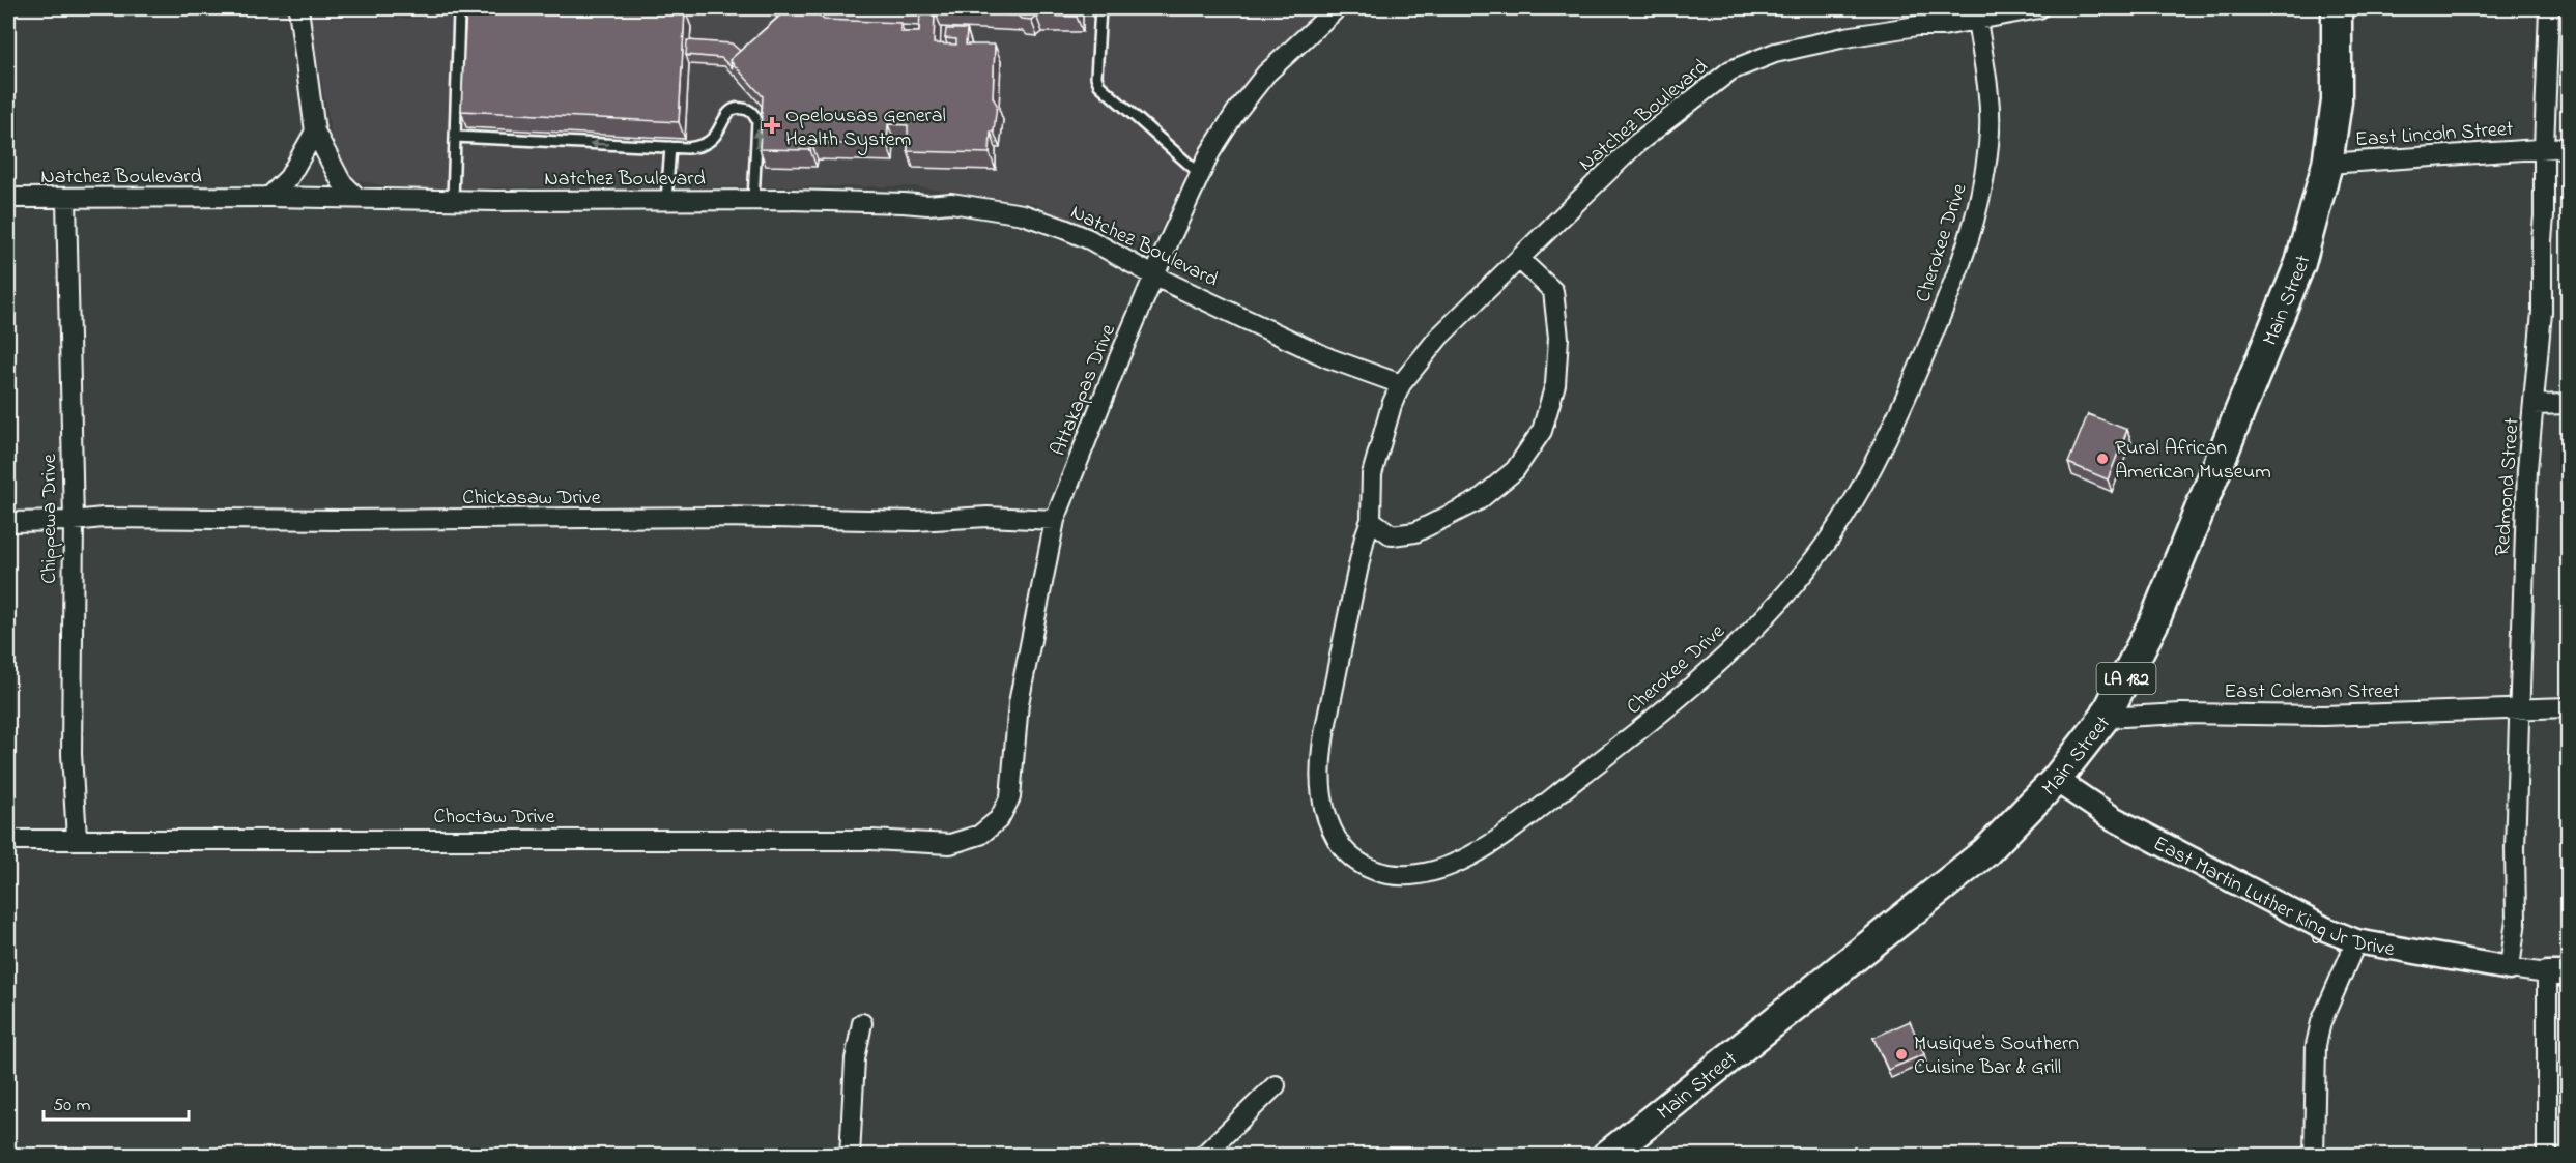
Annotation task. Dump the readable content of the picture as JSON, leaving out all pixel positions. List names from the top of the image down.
{
  "streets": {
    "main road": ["Main Street", "LA 182"],
    "street": [
      "Natchez Boulevard",
      "East Lincoln Street",
      "Cherokee Drive",
      "Attakapas Drive",
      "Redmond Street",
      "Chickasaw Drive",
      "Chippewa Drive",
      "East Coleman Street",
      "Choctaw Drive",
      "East Martin Luther King Jr Drive"
    ]
  },
  "crossings": [
    ["Natchez Boulevard", "Cherokee Drive"],
    ["Natchez Boulevard", "Attakapas Drive"],
    ["Natchez Boulevard", "Chippewa Drive"],
    ["East Lincoln Street", "Main Street"],
    ["East Lincoln Street", "Redmond Street"],
    ["Main Street", "East Coleman Street"],
    ["Main Street", "East Martin Luther King Jr Drive"],
    ["Attakapas Drive", "Chickasaw Drive"],
    ["Attakapas Drive", "Choctaw Drive"],
    ["Redmond Street", "East Coleman Street"],
    ["Redmond Street", "East Martin Luther King Jr Drive"],
    ["Chickasaw Drive", "Chippewa Drive"],
    ["Chippewa Drive", "Choctaw Drive"]
  ],
  "places": {
    "health": ["Opelousas General Health System"],
    "other": ["Rural African American Museum", "Musique's Southern Cuisine Bar & Grill"]
  },
  "scale_bar": "50 m"
}
